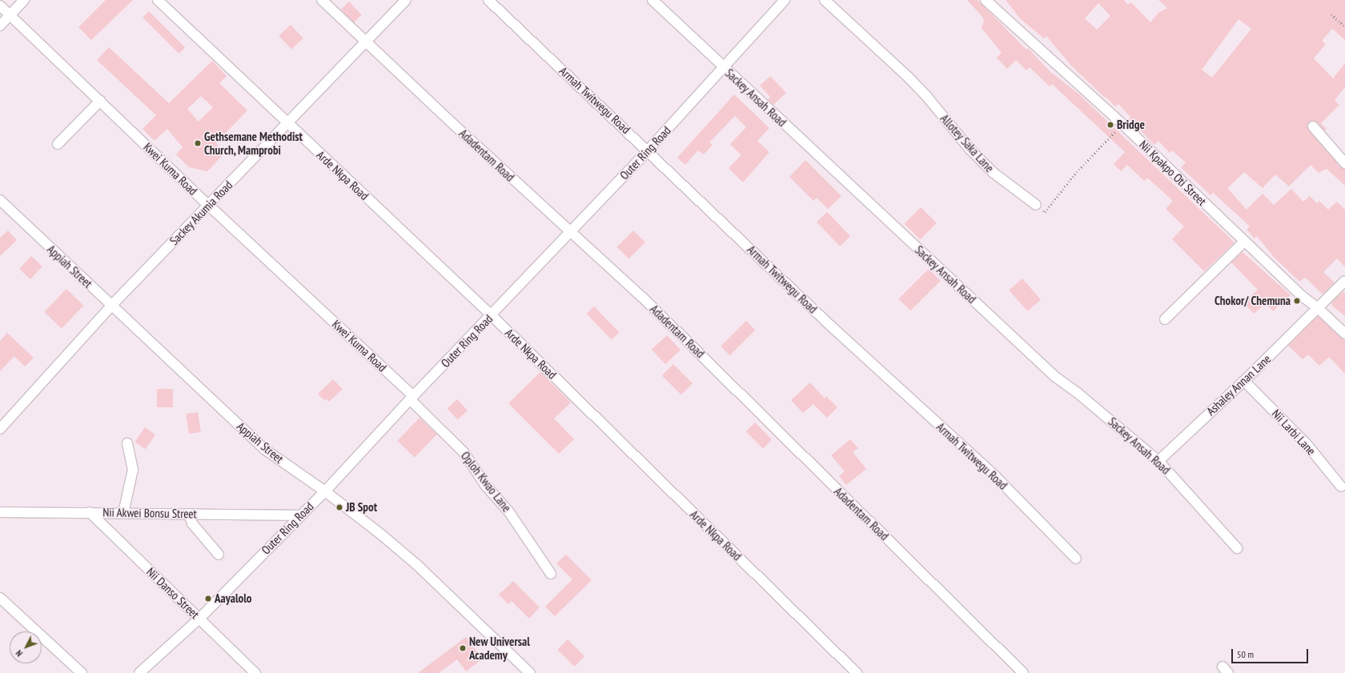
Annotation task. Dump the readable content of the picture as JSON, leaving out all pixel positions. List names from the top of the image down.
{
  "streets": {
    "street": [
      "Sackey Ansah Road",
      "Armah Twitwegu Road",
      "Allotey Saka Lane",
      "Outer Ring Road",
      "Adadentam Road",
      "Kwei Kuma Road",
      "Nii Kpakpo Oti Street",
      "Arde Nkpa Road",
      "Sackey Akumia Road",
      "Appiah Street",
      "Ashaley Annan Lane",
      "Nii Larbi Lane",
      "Oploh Kwao Lane",
      "Nii Akwei Bonsu Street",
      "Nii Danso Street"
    ]
  },
  "crossings": [
    ["Sackey Ansah Road", "Outer Ring Road"],
    ["Sackey Ansah Road", "Ashaley Annan Lane"],
    ["Armah Twitwegu Road", "Outer Ring Road"],
    ["Outer Ring Road", "Adadentam Road"],
    ["Outer Ring Road", "Kwei Kuma Road"],
    ["Outer Ring Road", "Arde Nkpa Road"],
    ["Outer Ring Road", "Appiah Street"],
    ["Outer Ring Road", "Oploh Kwao Lane"],
    ["Outer Ring Road", "Nii Akwei Bonsu Street"],
    ["Outer Ring Road", "Nii Danso Street"],
    ["Adadentam Road", "Sackey Akumia Road"],
    ["Kwei Kuma Road", "Sackey Akumia Road"],
    ["Kwei Kuma Road", "Oploh Kwao Lane"],
    ["Nii Kpakpo Oti Street", "Ashaley Annan Lane"],
    ["Arde Nkpa Road", "Sackey Akumia Road"],
    ["Sackey Akumia Road", "Appiah Street"],
    ["Ashaley Annan Lane", "Nii Larbi Lane"],
    ["Nii Akwei Bonsu Street", "Nii Danso Street"]
  ],
  "places": [
    "Bridge",
    "Gethsemane Methodist Church, Mamprobi",
    "Chokor/ Chemuna",
    "JB Spot",
    "Aayalolo",
    "New Universal Academy"
  ],
  "scale_bar": "50 m",
  "north": "bottom left"
}
